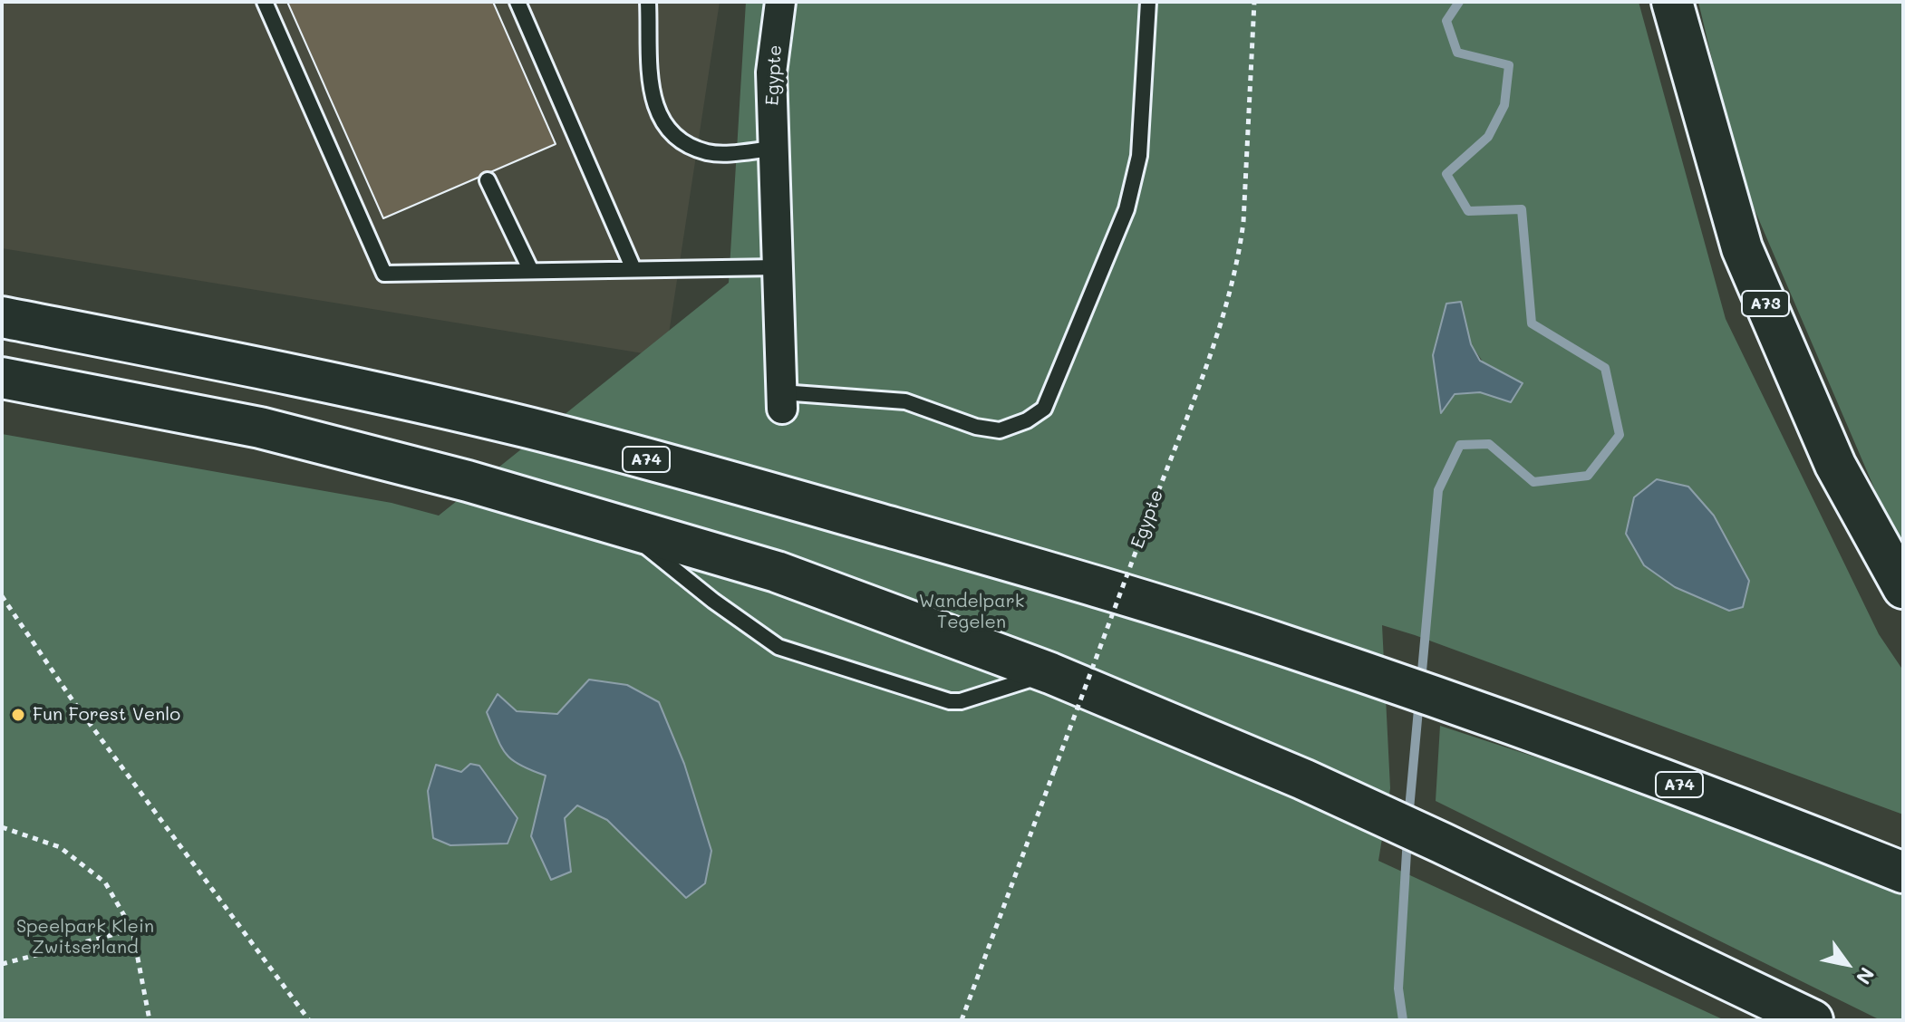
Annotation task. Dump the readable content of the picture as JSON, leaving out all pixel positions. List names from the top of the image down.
{
  "streets": {
    "highway": ["A73", "A74"],
    "street": ["Egypte"]
  },
  "parks": ["Wandelpark Tegelen", "Speelpark Klein Zwitserland"],
  "places": ["Fun Forest Venlo"],
  "north": "bottom right"
}
